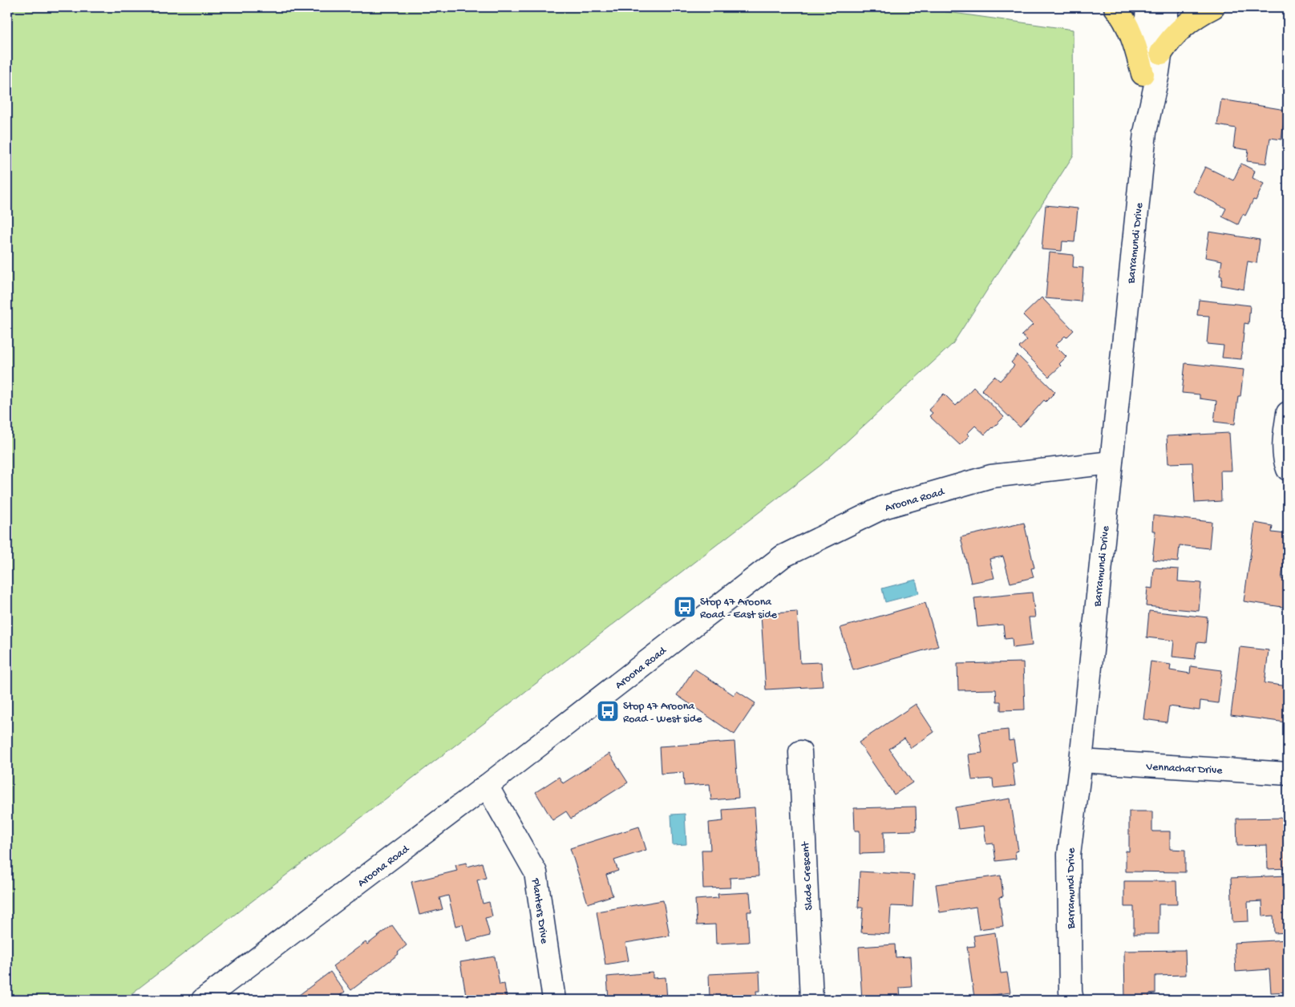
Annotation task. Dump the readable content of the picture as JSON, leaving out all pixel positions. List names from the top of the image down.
{
  "streets": {
    "street": [
      "Barramundi Drive",
      "Aroona Road",
      "Vennachar Drive",
      "Slade Crescent",
      "Planters Drive"
    ]
  },
  "crossings": [
    ["Barramundi Drive", "Aroona Road"],
    ["Barramundi Drive", "Vennachar Drive"],
    ["Aroona Road", "Planters Drive"]
  ],
  "places": {
    "bus stop": ["Stop 47 Aroona Road - East side", "Stop 47 Aroona Road - West side"]
  }
}
